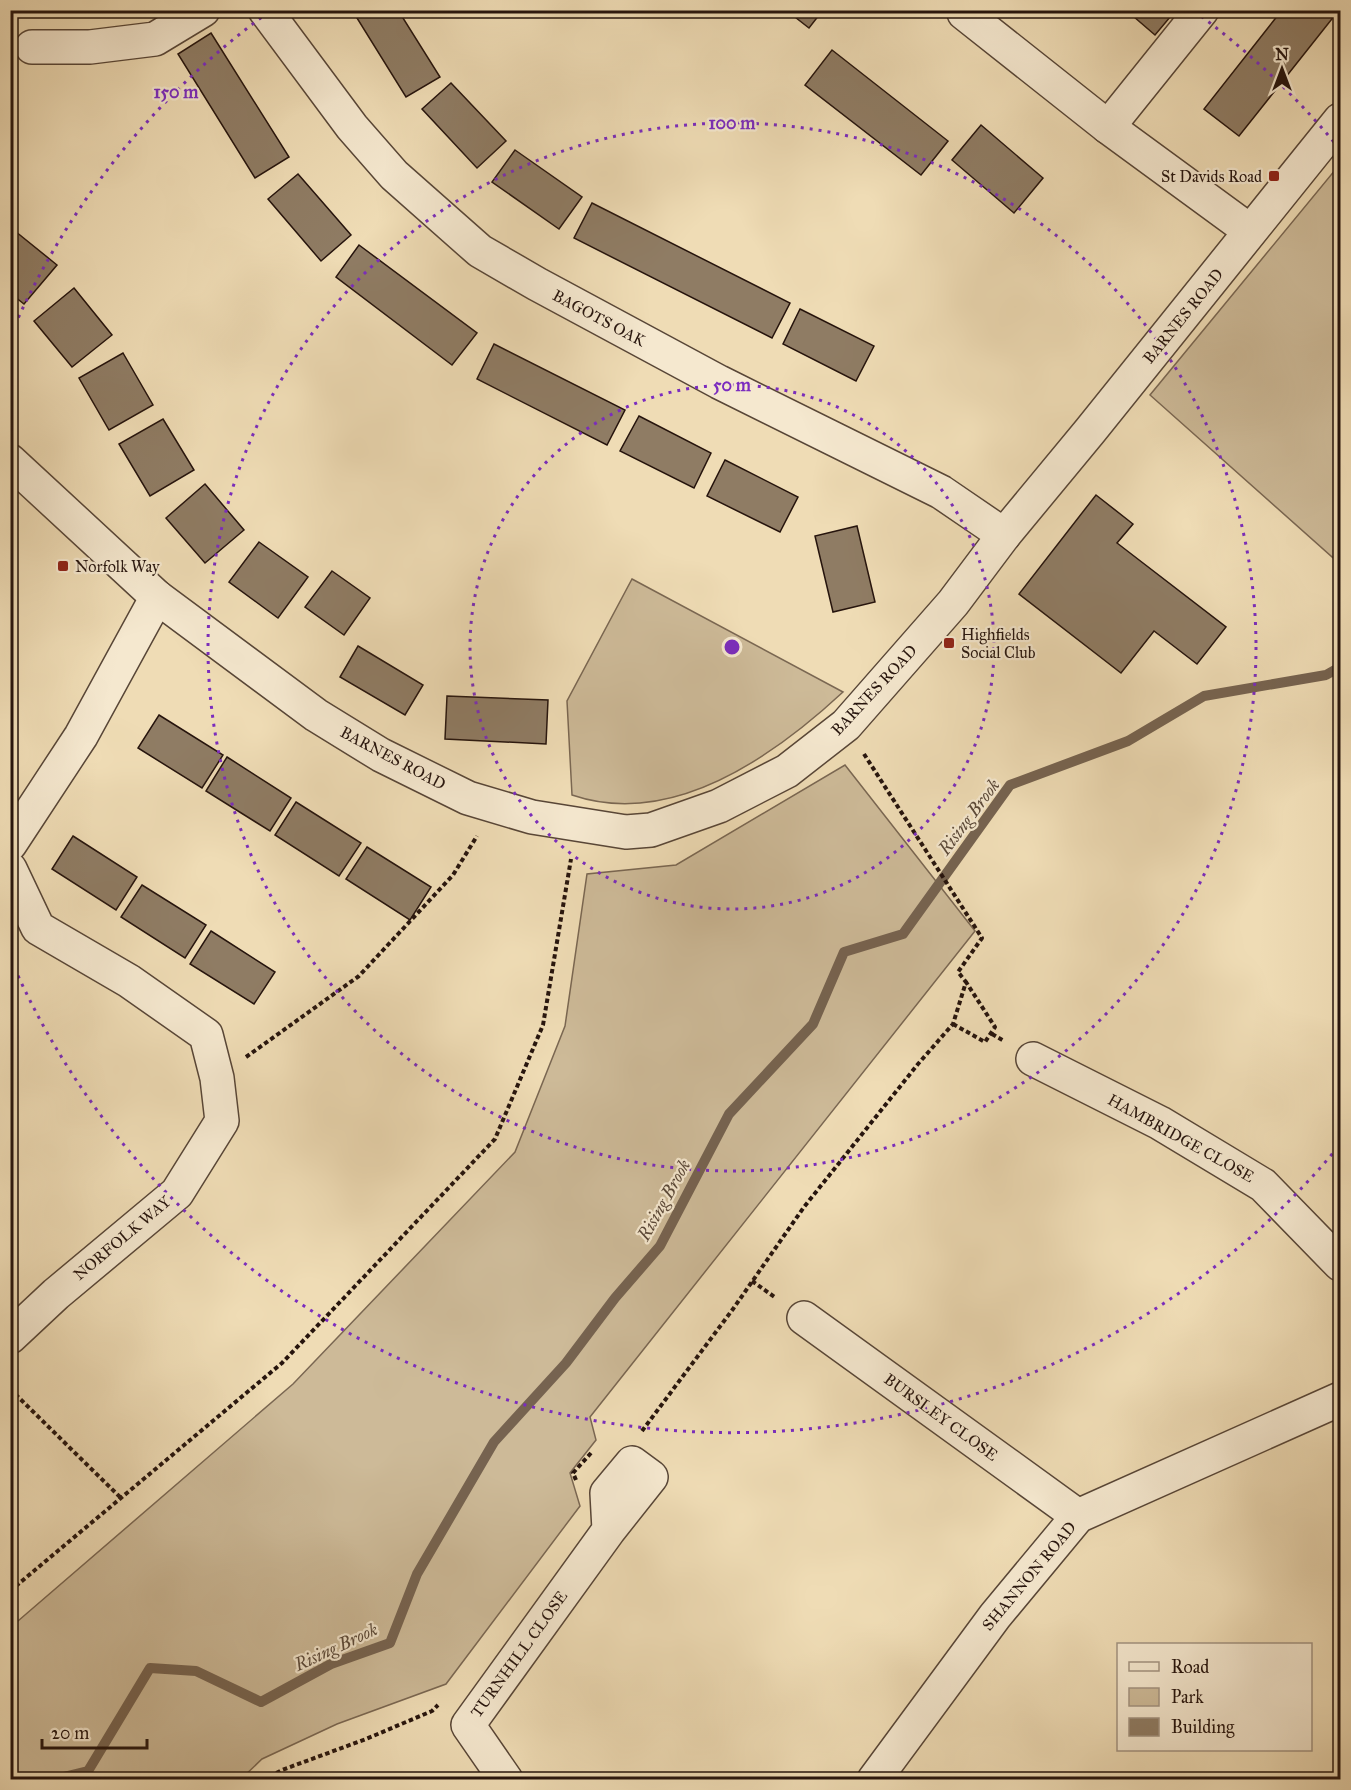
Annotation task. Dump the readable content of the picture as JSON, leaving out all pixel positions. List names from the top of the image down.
{
  "streets": {
    "street": [
      "BARNES ROAD",
      "BAGOTS OAK",
      "HAMBRIDGE CLOSE",
      "NORFOLK WAY",
      "BURSLEY CLOSE",
      "SHANNON ROAD",
      "TURNHILL CLOSE"
    ]
  },
  "crossings": [
    ["BARNES ROAD", "BAGOTS OAK"],
    ["BURSLEY CLOSE", "SHANNON ROAD"]
  ],
  "water": ["Rising Brook"],
  "places": {
    "transit": ["St Davids Road", "Norfolk Way", "Highfields Social Club"]
  },
  "legend": ["Road", "Park", "Building"],
  "scale_bar": "20 m",
  "north": "top",
  "rings": ["150 m", "100 m", "50 m"]
}
